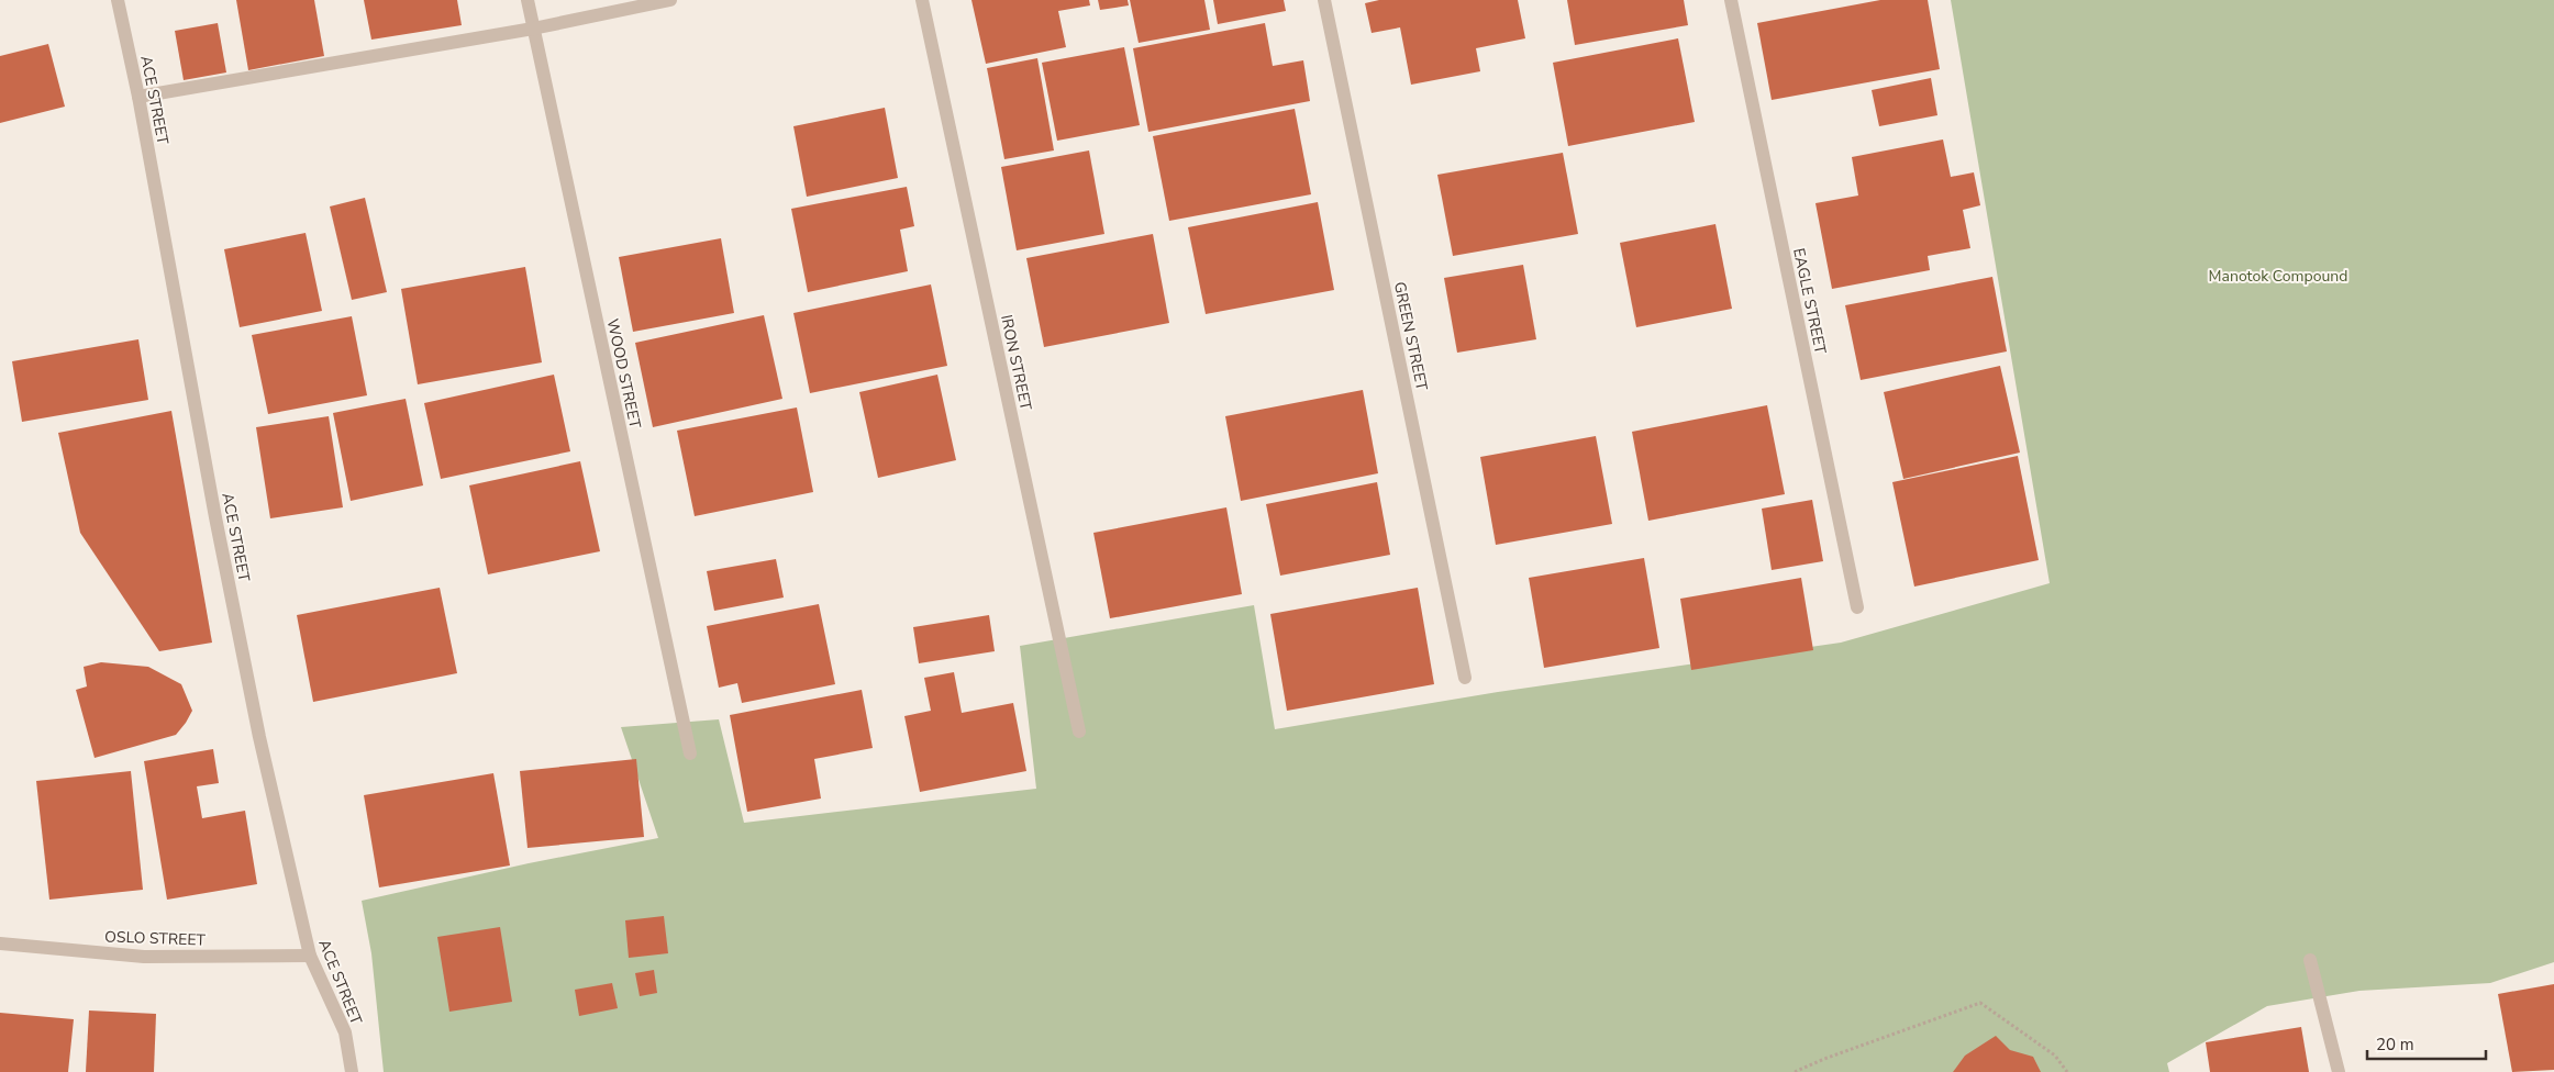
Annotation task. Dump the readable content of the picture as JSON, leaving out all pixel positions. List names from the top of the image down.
{
  "streets": {
    "street": [
      "ACE STREET",
      "EAGLE STREET",
      "GREEN STREET",
      "IRON STREET",
      "WOOD STREET",
      "OSLO STREET"
    ]
  },
  "crossings": [
    ["ACE STREET", "OSLO STREET"]
  ],
  "parks": ["Manotok Compound"],
  "scale_bar": "20 m"
}
